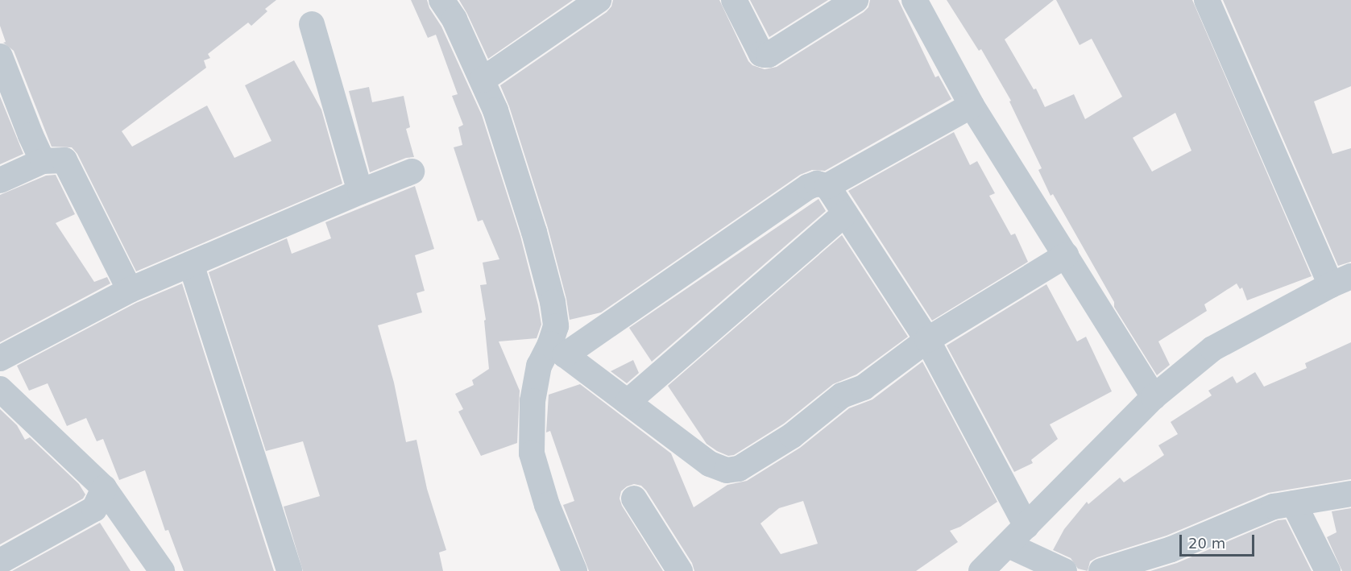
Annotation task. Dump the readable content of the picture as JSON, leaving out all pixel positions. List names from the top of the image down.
{
  "scale_bar": "20 m"
}
